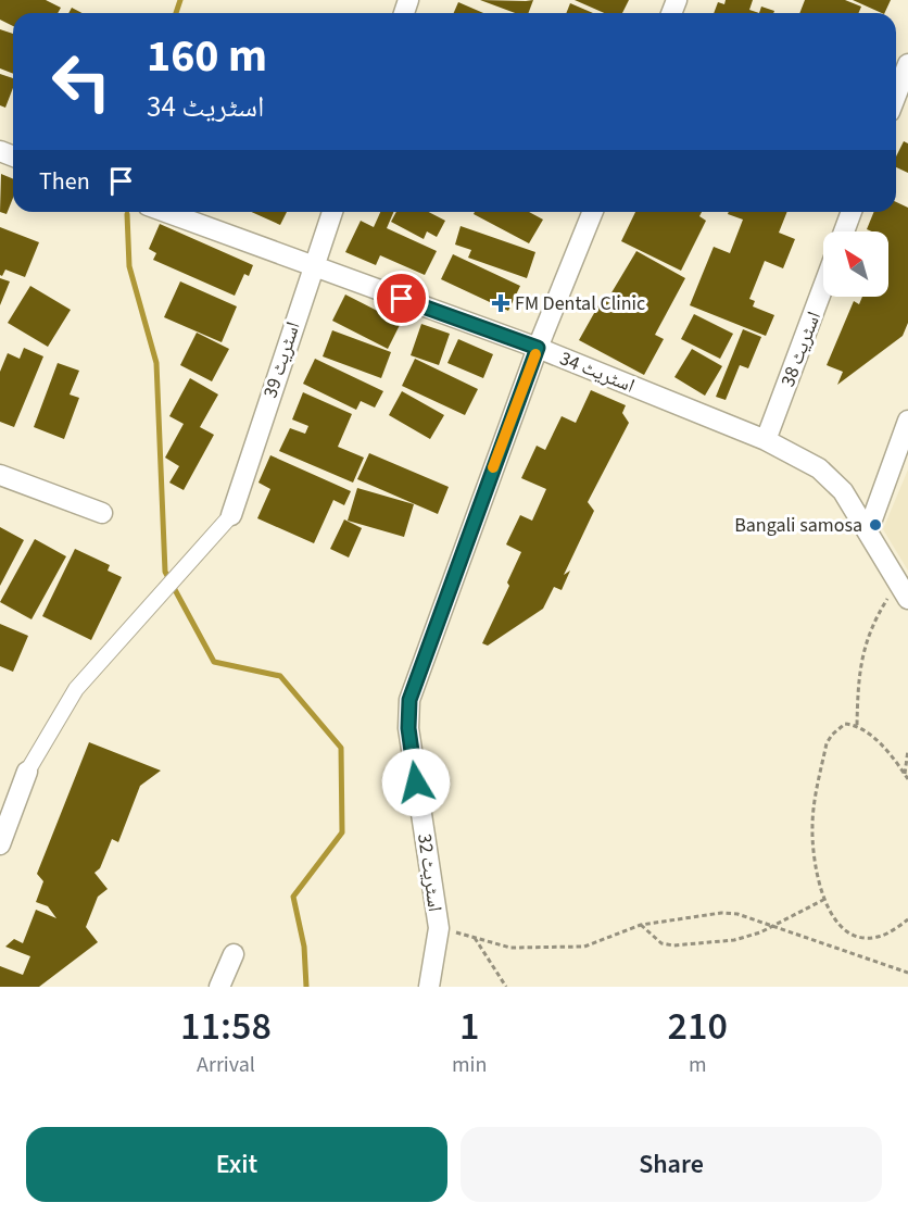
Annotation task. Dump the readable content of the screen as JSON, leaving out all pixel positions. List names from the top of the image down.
{
  "streets": {
    "street": [
      "اسٹریٹ 38",
      "اسٹریٹ 39",
      "اسٹریٹ 34",
      "اسٹریٹ 32"
    ]
  },
  "crossings": [
    ["اسٹریٹ 38", "اسٹریٹ 34"],
    ["اسٹریٹ 39", "اسٹریٹ 34"],
    ["اسٹریٹ 34", "اسٹریٹ 32"]
  ],
  "places": {
    "health": ["FM Dental Clinic"],
    "other": ["Bangali samosa"]
  },
  "north": "top left",
  "page": {
    "turn": ["160 m", "اسٹریٹ 34"],
    "then": "Then",
    "eta": [
      "11:58",
      "Arrival",
      "1",
      "min",
      "210",
      "m"
    ],
    "buttons": ["Exit", "Share"]
  }
}
